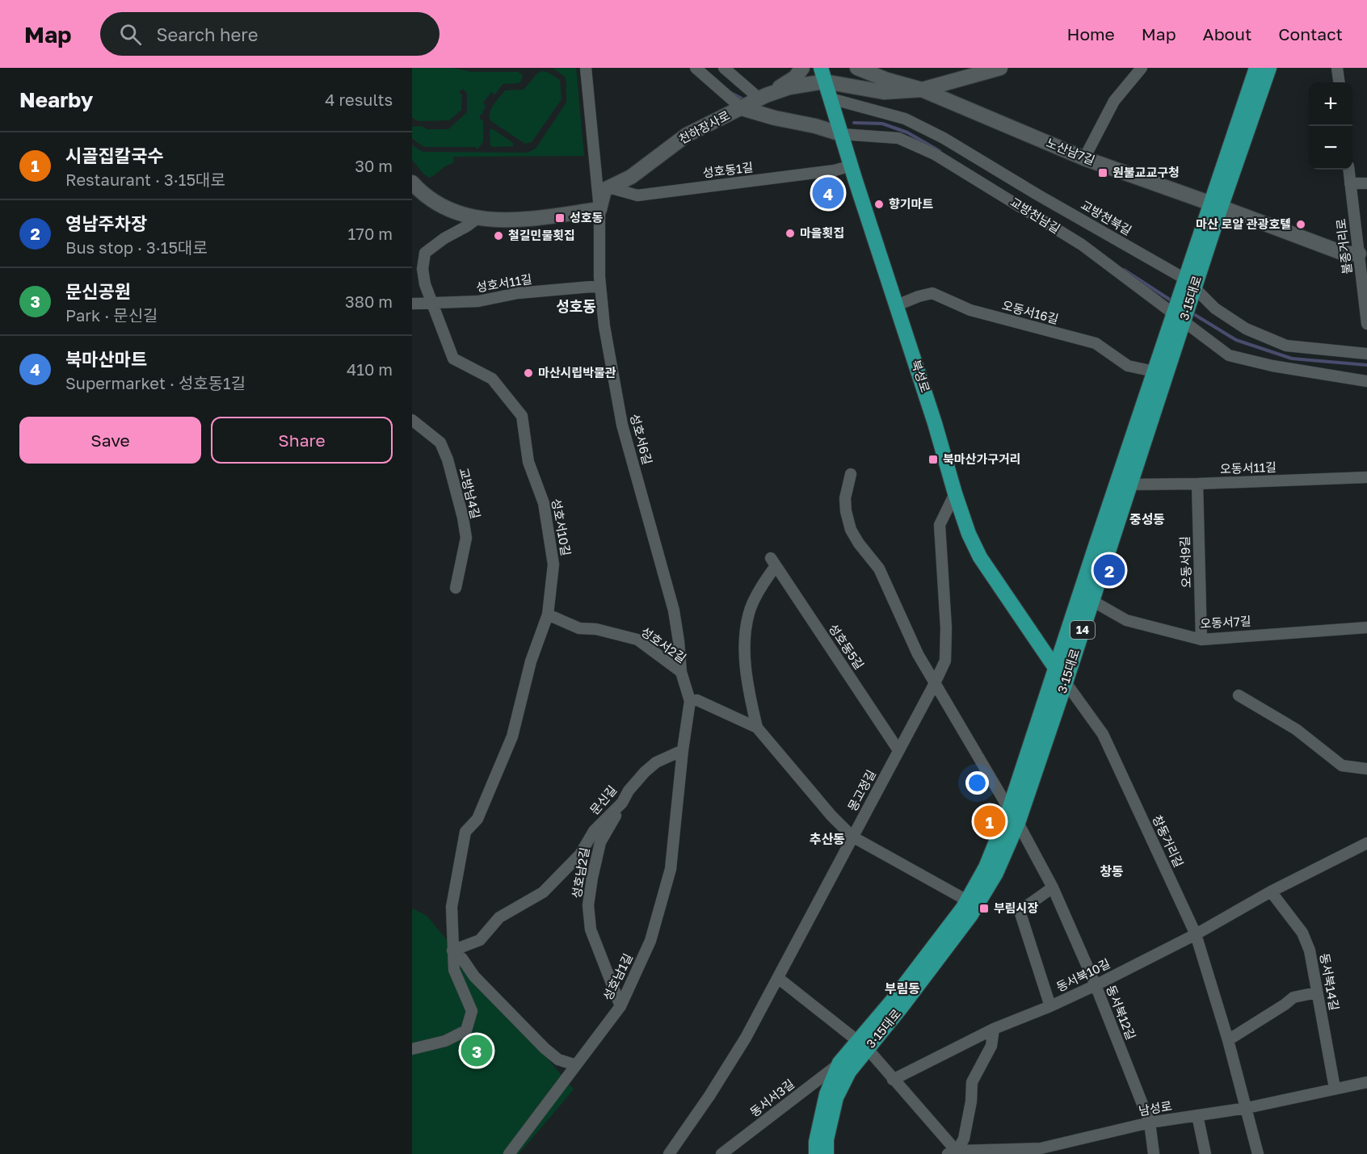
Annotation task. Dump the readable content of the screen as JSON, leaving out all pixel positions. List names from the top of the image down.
{
  "streets": {
    "main road": [
      "천하장사로",
      "노산남7길",
      "교방천남길",
      "3·15대로",
      "북성로",
      "14"
    ],
    "street": [
      "성호동1길",
      "교방천북길",
      "불종거리로",
      "성호서11길",
      "오동서16길",
      "성호서6길",
      "오동서11길",
      "교방남4길",
      "성호서10길",
      "오동서9길",
      "오동서7길",
      "성호서2길",
      "성호동5길",
      "몽고정길",
      "문신길",
      "창동거리길",
      "성호남2길",
      "동서북10길",
      "성호남1길",
      "동서북14길",
      "동서북12길",
      "동서서3길",
      "남성로"
    ]
  },
  "crossings": [
    ["천하장사로", "노산남7길"],
    ["천하장사로", "성호동1길"],
    ["천하장사로", "교방천남길"],
    ["천하장사로", "북성로"],
    ["노산남7길", "불종거리로"],
    ["노산남7길", "3·15대로"],
    ["성호동1길", "북성로"],
    ["교방천남길", "3·15대로"],
    ["교방천남길", "북성로"],
    ["교방천북길", "3·15대로"],
    ["교방천북길", "북성로"],
    ["성호서11길", "성호서6길"],
    ["성호서11길", "성호서10길"],
    ["3·15대로", "오동서16길"],
    ["3·15대로", "북성로"],
    ["3·15대로", "오동서11길"],
    ["3·15대로", "오동서7길"],
    ["3·15대로", "창동거리길"],
    ["3·15대로", "동서북12길"],
    ["3·15대로", "동서서3길"],
    ["오동서16길", "북성로"],
    ["북성로", "몽고정길"],
    ["북성로", "창동거리길"],
    ["성호서6길", "성호서2길"],
    ["오동서11길", "오동서9길"],
    ["성호서10길", "성호서2길"],
    ["성호서10길", "문신길"],
    ["오동서9길", "오동서7길"],
    ["성호동5길", "몽고정길"],
    ["문신길", "성호남2길"],
    ["문신길", "성호남1길"],
    ["창동거리길", "동서북10길"],
    ["창동거리길", "남성로"],
    ["성호남2길", "성호남1길"],
    ["동서북10길", "동서북14길"],
    ["동서북10길", "동서북12길"],
    ["동서북14길", "남성로"],
    ["동서북12길", "남성로"]
  ],
  "districts": [
    "성호동",
    "중성동",
    "추산동",
    "창동",
    "부림동"
  ],
  "places": {
    "transit": [
      "원불교교구청",
      "성호동",
      "북마산가구거리",
      "부림시장"
    ],
    "other": [
      "향기마트",
      "마산 로얄 관광호텔",
      "마을횟집",
      "철길민물횟집",
      "마산시립박물관"
    ]
  },
  "page": {
    "header": "Map",
    "search": "Search here",
    "nav": [
      "Home",
      "Map",
      "About",
      "Contact"
    ],
    "heading": ["Nearby", "4 results"],
    "map_buttons": ["+", "−"],
    "list": [
      {
        "mark": "1",
        "name": "시골집칼국수",
        "note": "Restaurant · 3·15대로",
        "value": "30 m"
      },
      {
        "mark": "2",
        "name": "영남주차장",
        "note": "Bus stop · 3·15대로",
        "value": "170 m"
      },
      {
        "mark": "3",
        "name": "문신공원",
        "note": "Park · 문신길",
        "value": "380 m"
      },
      {
        "mark": "4",
        "name": "북마산마트",
        "note": "Supermarket · 성호동1길",
        "value": "410 m"
      }
    ],
    "pins": [
      "4",
      "2",
      "1",
      "3"
    ],
    "buttons": ["Save", "Share"]
  }
}
